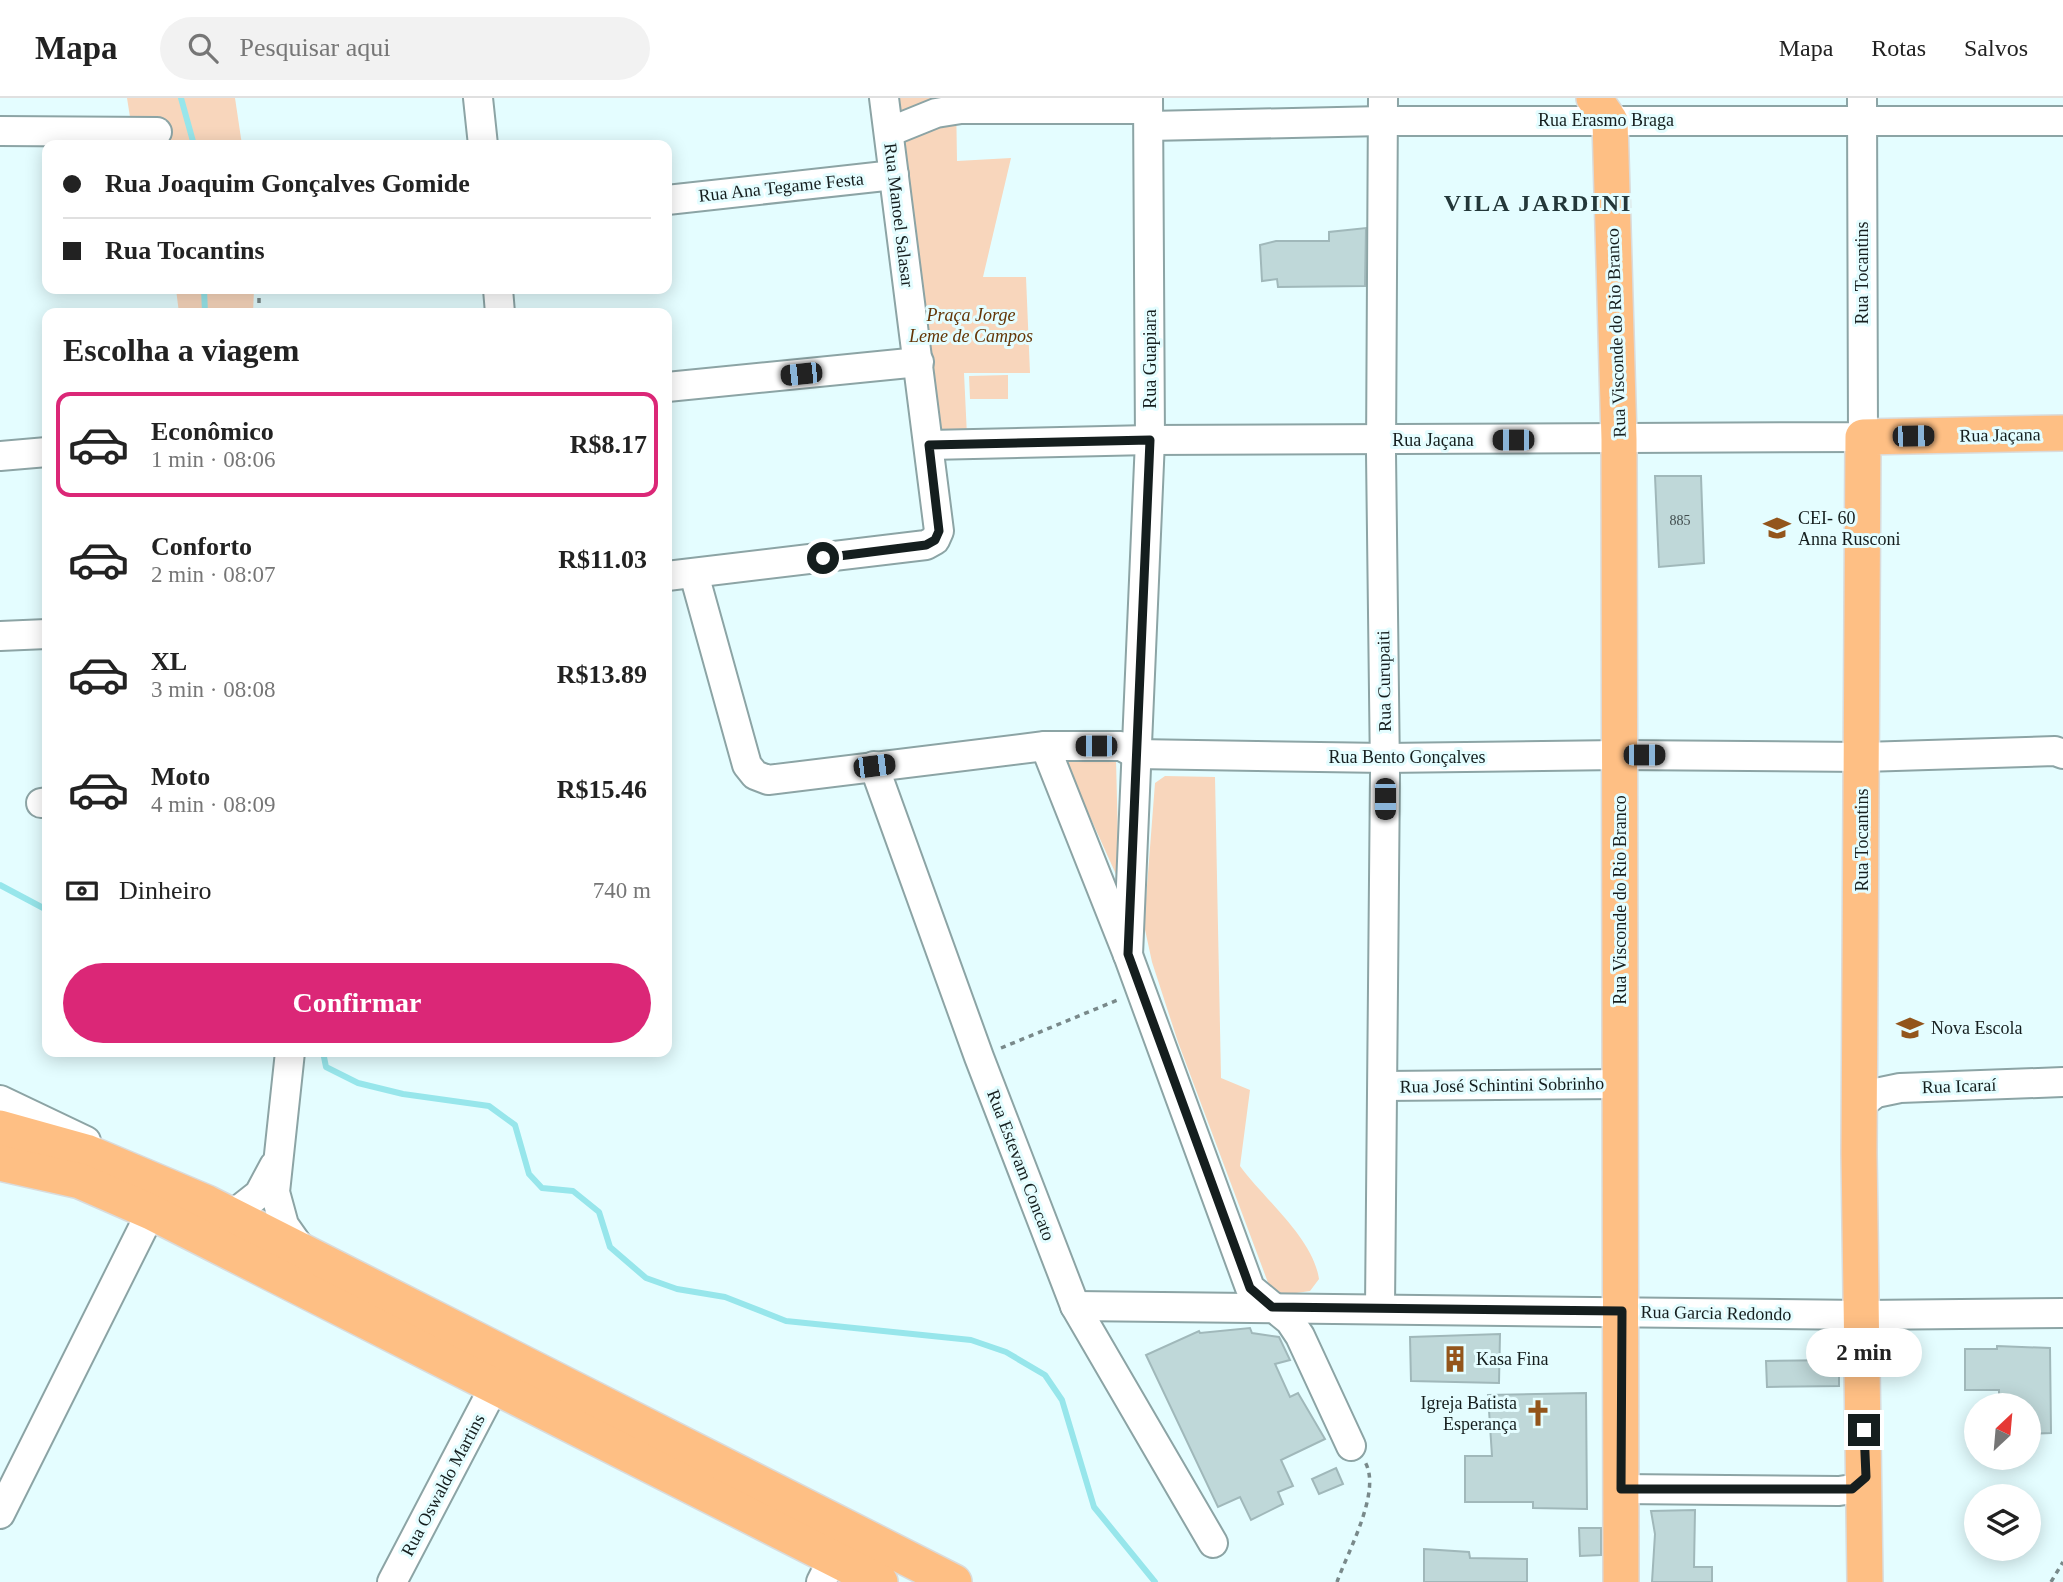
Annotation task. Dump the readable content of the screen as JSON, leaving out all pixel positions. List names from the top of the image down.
{
  "streets": {
    "main road": ["Rua Tocantins", "Rua Visconde do Rio Branco", "Rua Jaçana"],
    "street": [
      "Rua Erasmo Braga",
      "Rua Ana Tegame Festa",
      "Rua Manoel Salasar",
      "Rua Guapiara",
      "Rua Curupaiti",
      "Rua Bento Gonçalves",
      "Rua José Schintini Sobrinho",
      "Rua Icaraí",
      "Rua Estevam Concato",
      "Rua Garcia Redondo",
      "Rua Oswaldo Martins"
    ]
  },
  "crossings": [
    ["Rua Erasmo Braga", "Rua Manoel Salasar"],
    ["Rua Erasmo Braga", "Rua Tocantins"],
    ["Rua Erasmo Braga", "Rua Visconde do Rio Branco"],
    ["Rua Erasmo Braga", "Rua Guapiara"],
    ["Rua Erasmo Braga", "Rua Curupaiti"],
    ["Rua Ana Tegame Festa", "Rua Manoel Salasar"],
    ["Rua Manoel Salasar", "Rua Jaçana"],
    ["Rua Manoel Salasar", "Rua Bento Gonçalves"],
    ["Rua Tocantins", "Rua Jaçana"],
    ["Rua Tocantins", "Rua Bento Gonçalves"],
    ["Rua Tocantins", "Rua Icaraí"],
    ["Rua Tocantins", "Rua Garcia Redondo"],
    ["Rua Visconde do Rio Branco", "Rua Jaçana"],
    ["Rua Visconde do Rio Branco", "Rua Bento Gonçalves"],
    ["Rua Visconde do Rio Branco", "Rua José Schintini Sobrinho"],
    ["Rua Visconde do Rio Branco", "Rua Garcia Redondo"],
    ["Rua Guapiara", "Rua Jaçana"],
    ["Rua Guapiara", "Rua Bento Gonçalves"],
    ["Rua Jaçana", "Rua Curupaiti"],
    ["Rua Curupaiti", "Rua Bento Gonçalves"],
    ["Rua Curupaiti", "Rua José Schintini Sobrinho"],
    ["Rua Curupaiti", "Rua Garcia Redondo"],
    ["Rua Bento Gonçalves", "Rua Estevam Concato"],
    ["Rua Estevam Concato", "Rua Garcia Redondo"]
  ],
  "districts": ["VILA JARDINI"],
  "parks": ["Praça Jorge Leme de Campos"],
  "places": {
    "school or university": ["CEI- 60 Anna Rusconi", "Nova Escola"],
    "building": ["Kasa Fina"],
    "church": ["Igreja Batista Esperança"]
  },
  "house_numbers": ["885"],
  "north": "top right",
  "page": {
    "header": "Mapa",
    "search": "Pesquisar aqui",
    "nav": ["Mapa", "Rotas", "Salvos"],
    "banner": ["Rua Joaquim Gonçalves Gomide", "Rua Tocantins"],
    "heading": "Escolha a viagem",
    "list": [
      {
        "name": "Econômico",
        "note": "1 min · 08:06",
        "value": "R$8.17"
      },
      {
        "name": "Conforto",
        "note": "2 min · 08:07",
        "value": "R$11.03"
      },
      {
        "name": "XL",
        "note": "3 min · 08:08",
        "value": "R$13.89"
      },
      {
        "name": "Moto",
        "note": "4 min · 08:09",
        "value": "R$15.46"
      }
    ],
    "pay": ["Dinheiro", "740 m"],
    "buttons": "Confirmar",
    "bubble": "2 min"
  }
}
